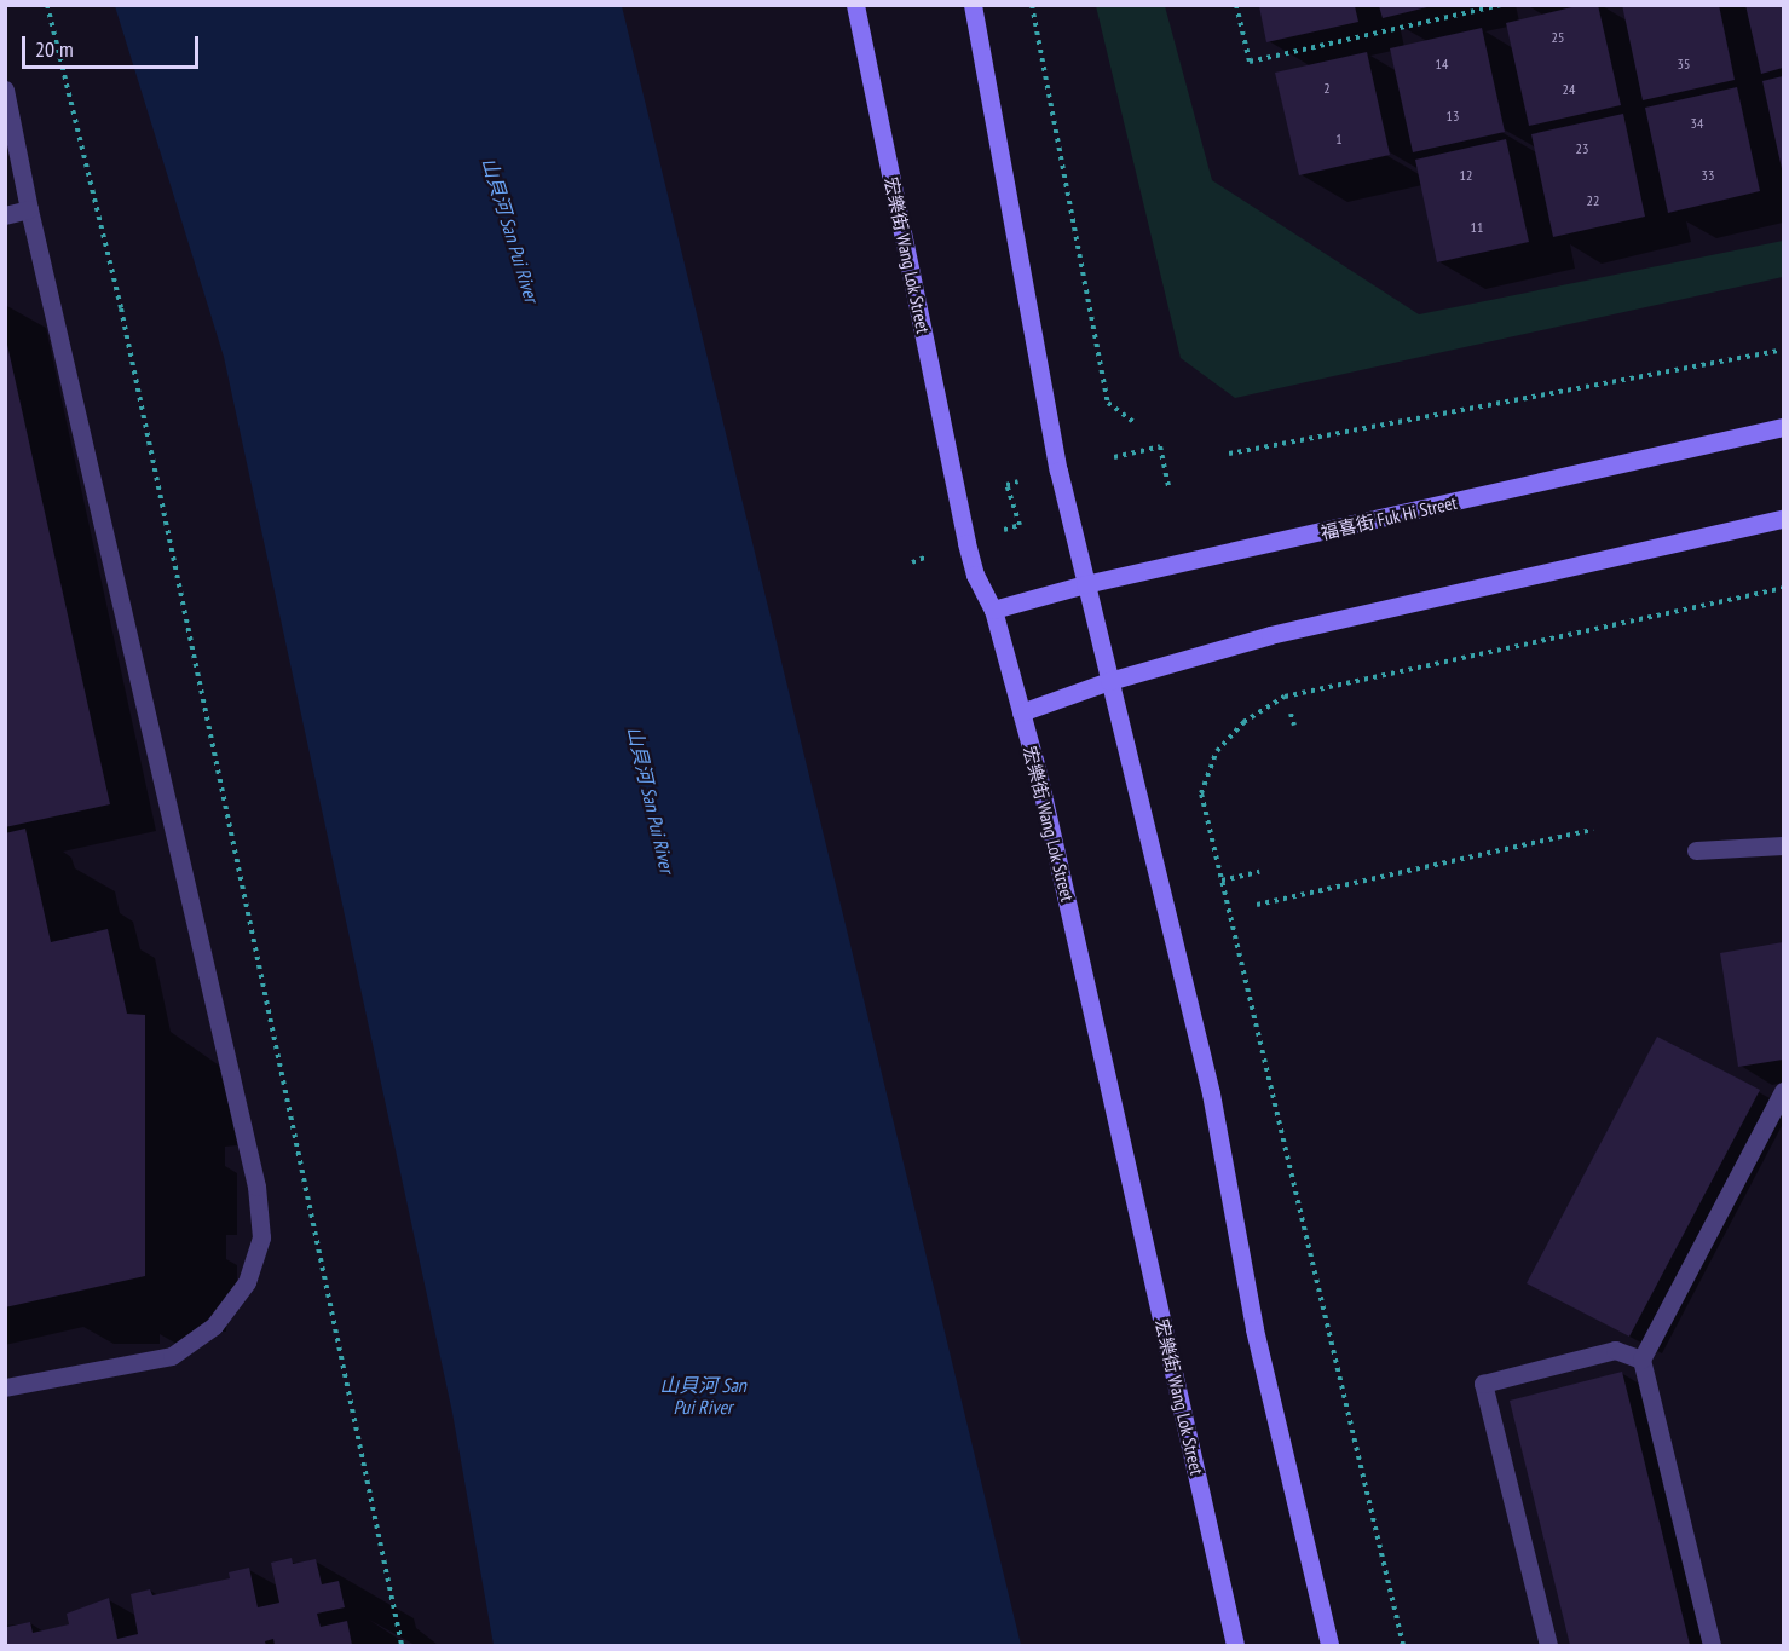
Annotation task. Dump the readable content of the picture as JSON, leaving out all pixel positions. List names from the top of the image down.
{
  "streets": {
    "main road": ["宏樂街 Wang Lok Street", "福喜街 Fuk Hi Street"]
  },
  "crossings": [
    ["宏樂街 Wang Lok Street", "福喜街 Fuk Hi Street"]
  ],
  "water": ["山貝河 San Pui River"],
  "house_numbers": [
    "25",
    "14",
    "35",
    "2",
    "24",
    "13",
    "34",
    "1",
    "23",
    "12",
    "33",
    "22",
    "11"
  ],
  "scale_bar": "20 m"
}
